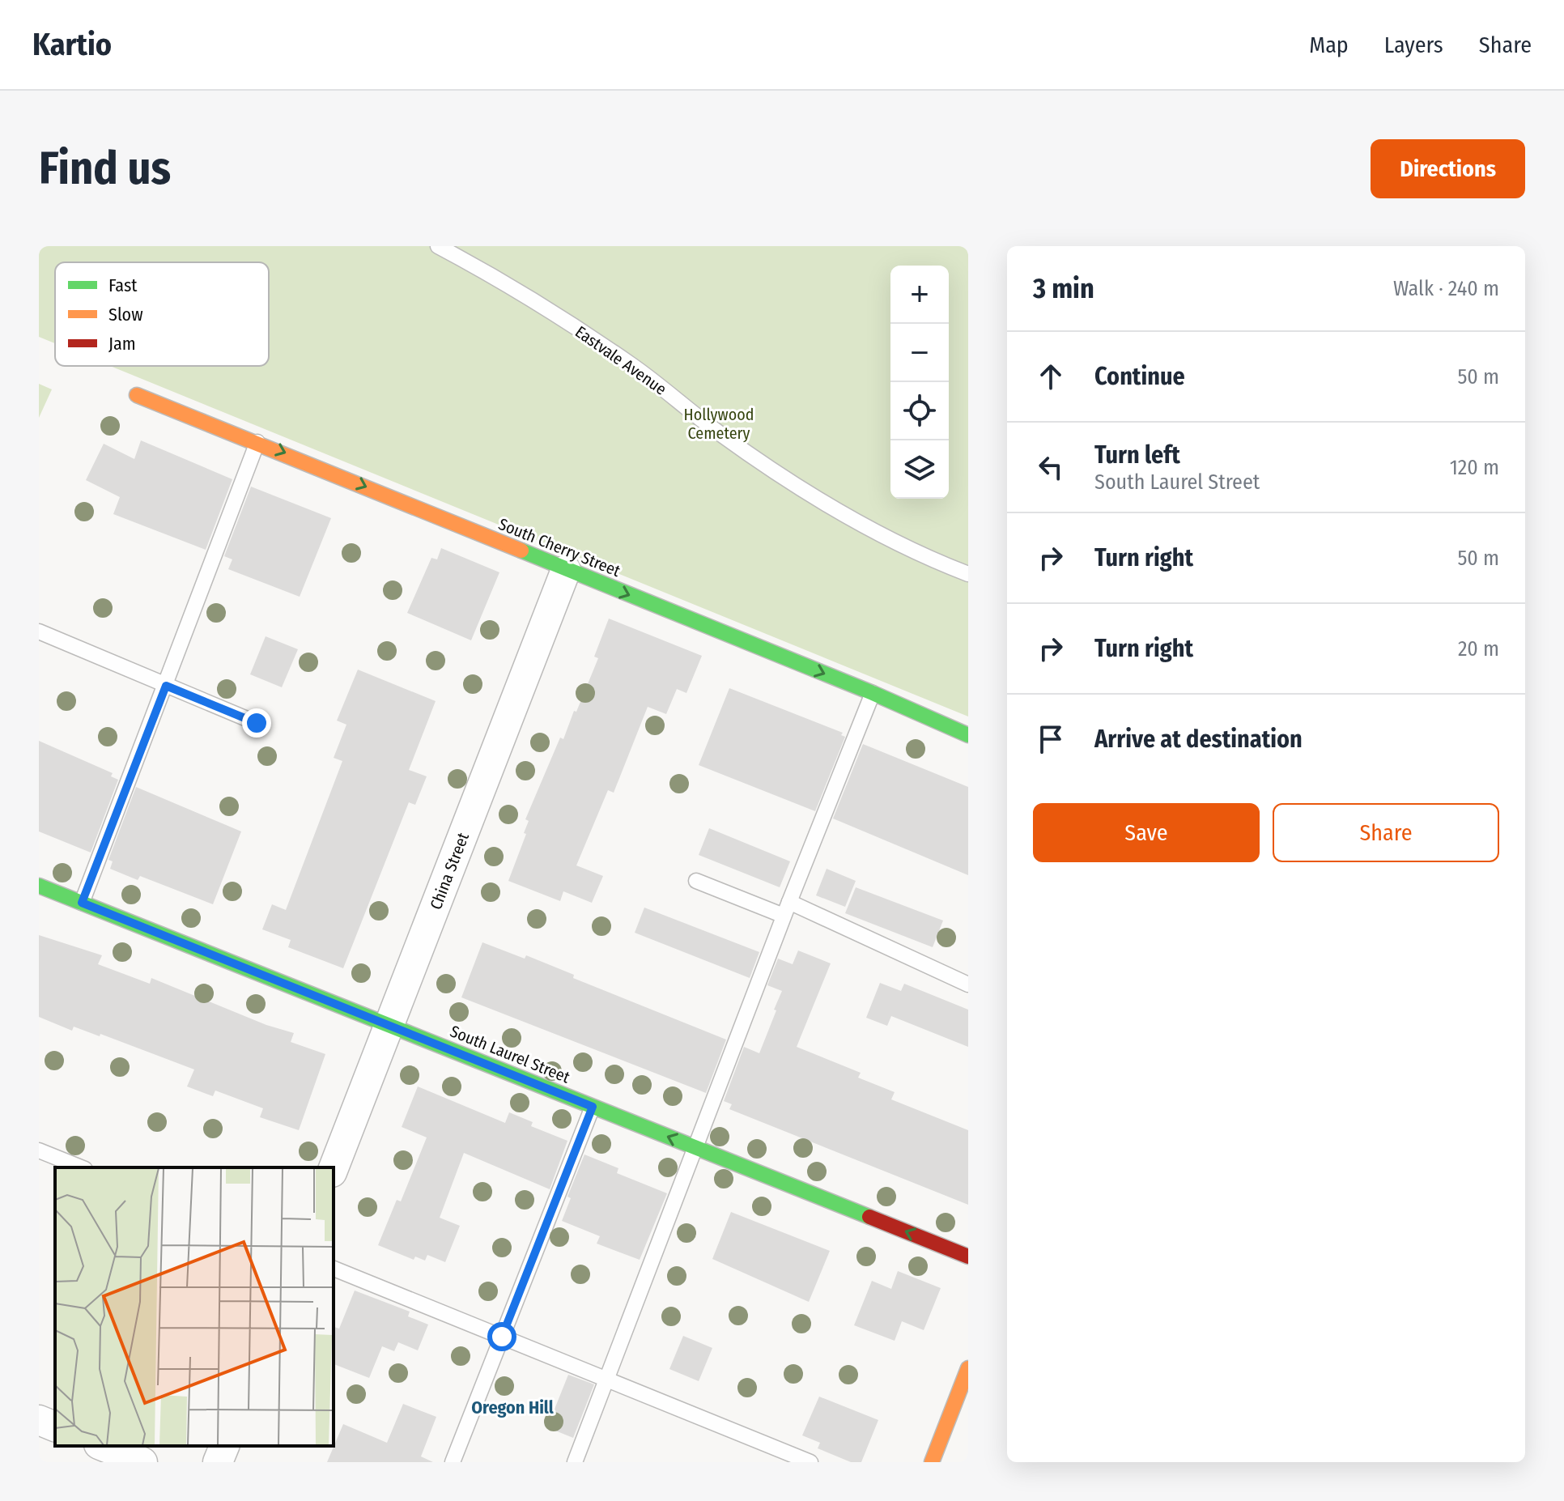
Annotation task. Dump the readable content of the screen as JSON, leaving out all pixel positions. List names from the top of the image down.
{
  "streets": {
    "street": ["South Cherry Street", "China Street", "South Laurel Street"],
    "lane": ["Eastvale Avenue"]
  },
  "crossings": [
    ["South Cherry Street", "China Street"],
    ["China Street", "South Laurel Street"]
  ],
  "one_way": ["South Cherry Street", "South Laurel Street"],
  "districts": ["Oregon Hill"],
  "parks": ["Hollywood Cemetery"],
  "legend": ["Fast", "Slow", "Jam"],
  "page": {
    "header": "Kartio",
    "nav": ["Map", "Layers", "Share"],
    "buttons": [
      "Directions",
      ["Save", "Share"]
    ],
    "title": "Find us",
    "heading": ["3 min", "Walk · 240 m"],
    "map_buttons": ["+", "−"],
    "list": [
      ["Continue", "50 m"],
      ["Turn left", "South Laurel Street", "120 m"],
      ["Turn right", "50 m"],
      ["Turn right", "20 m"],
      "Arrive at destination"
    ]
  }
}
